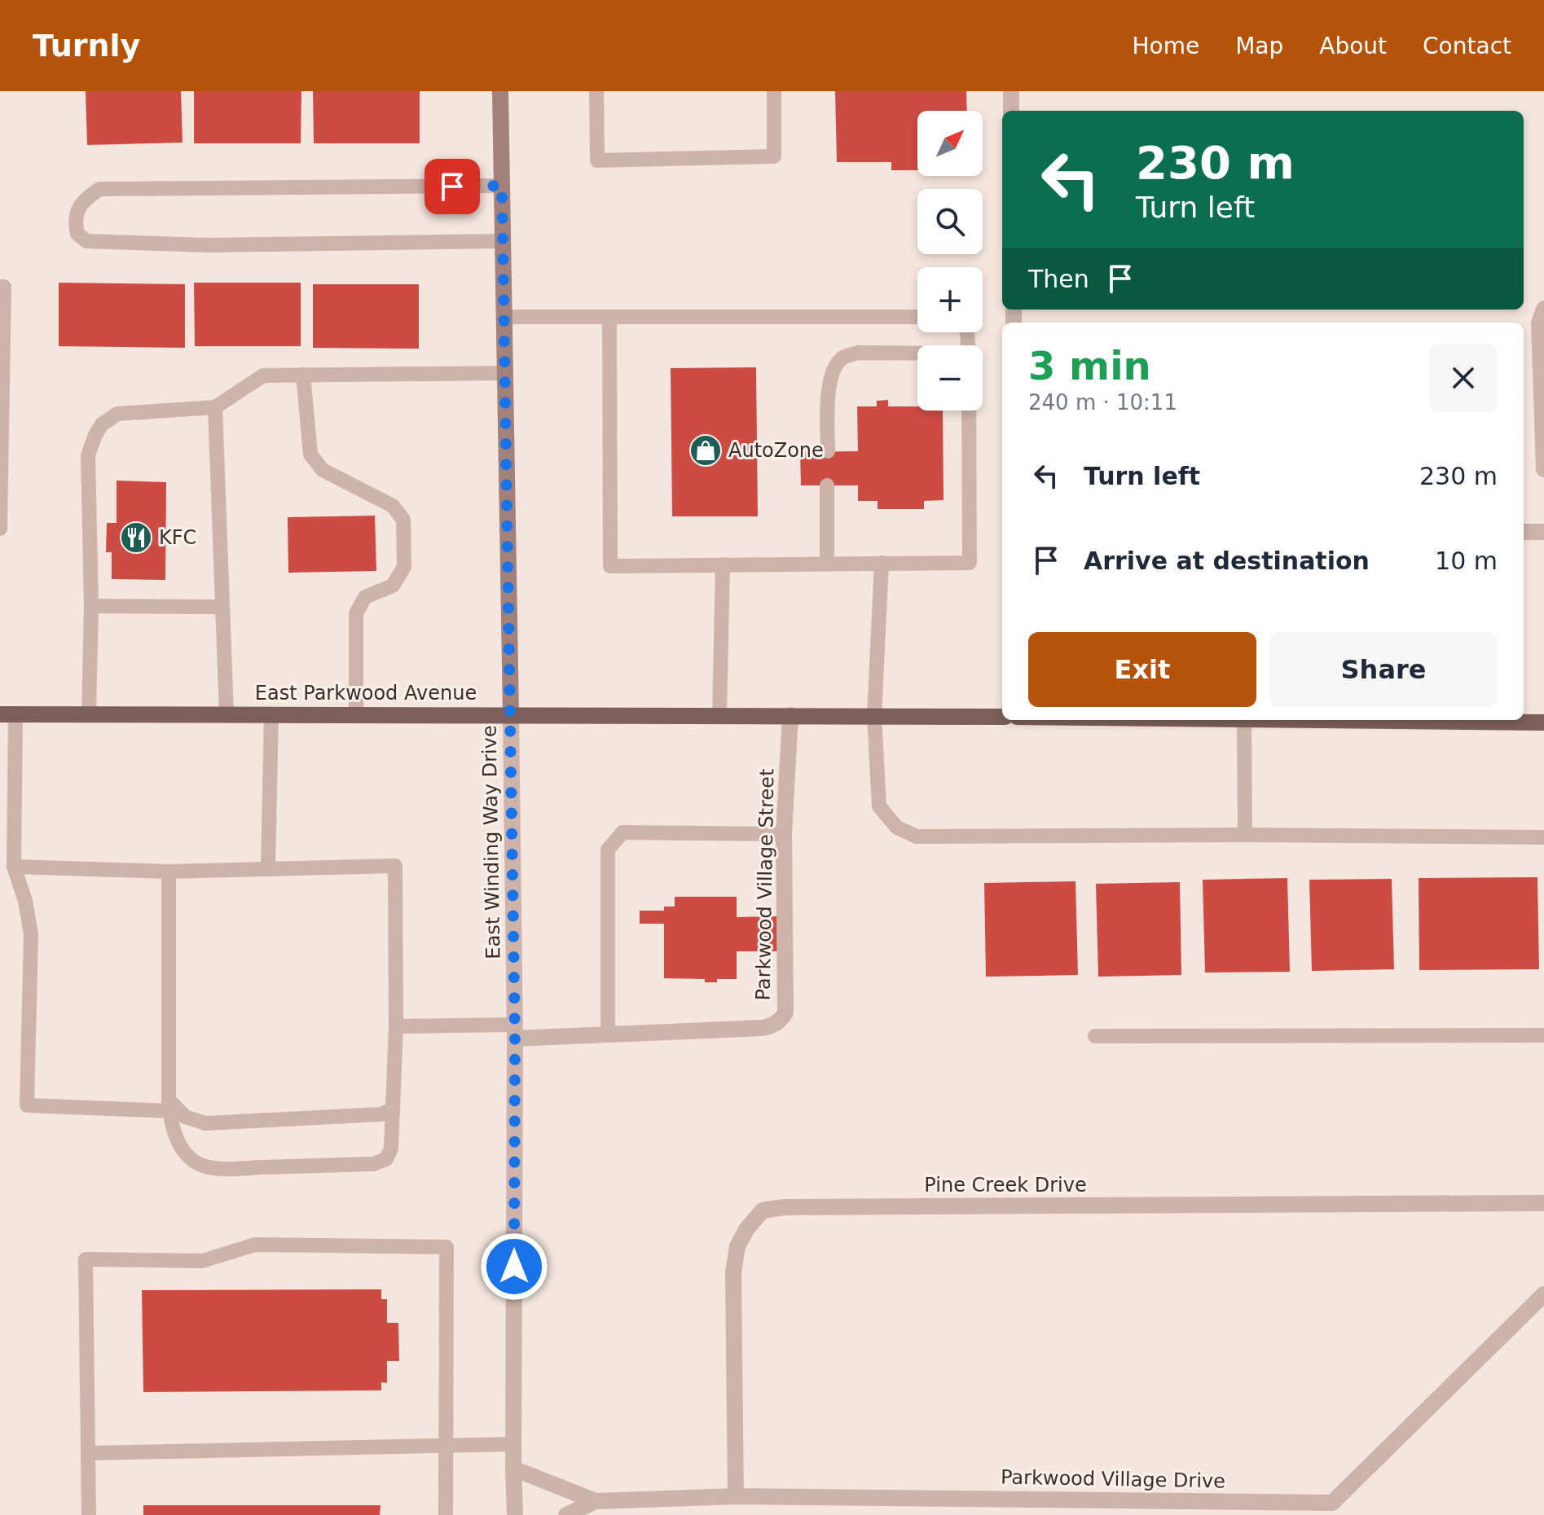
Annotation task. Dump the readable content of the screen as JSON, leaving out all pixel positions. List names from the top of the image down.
{
  "streets": {
    "main road": ["East Parkwood Avenue"],
    "street": [
      "East Winding Way Drive",
      "Parkwood Village Street",
      "Pine Creek Drive",
      "Parkwood Village Drive"
    ]
  },
  "crossings": [
    ["East Parkwood Avenue", "East Winding Way Drive"],
    ["East Parkwood Avenue", "Parkwood Village Street"],
    ["East Winding Way Drive", "Parkwood Village Street"],
    ["East Winding Way Drive", "Parkwood Village Drive"],
    ["Pine Creek Drive", "Parkwood Village Drive"]
  ],
  "places": {
    "shop": ["AutoZone"],
    "restaurant": ["KFC"]
  },
  "north": "top right",
  "page": {
    "header": "Turnly",
    "nav": [
      "Home",
      "Map",
      "About",
      "Contact"
    ],
    "map_buttons": ["+", "−"],
    "turn": ["230 m", "Turn left"],
    "then": "Then",
    "heading": ["3 min", "240 m · 10:11"],
    "list": [
      {
        "name": "Turn left",
        "value": "230 m"
      },
      {
        "name": "Arrive at destination",
        "value": "10 m"
      }
    ],
    "buttons": ["Exit", "Share"]
  }
}
